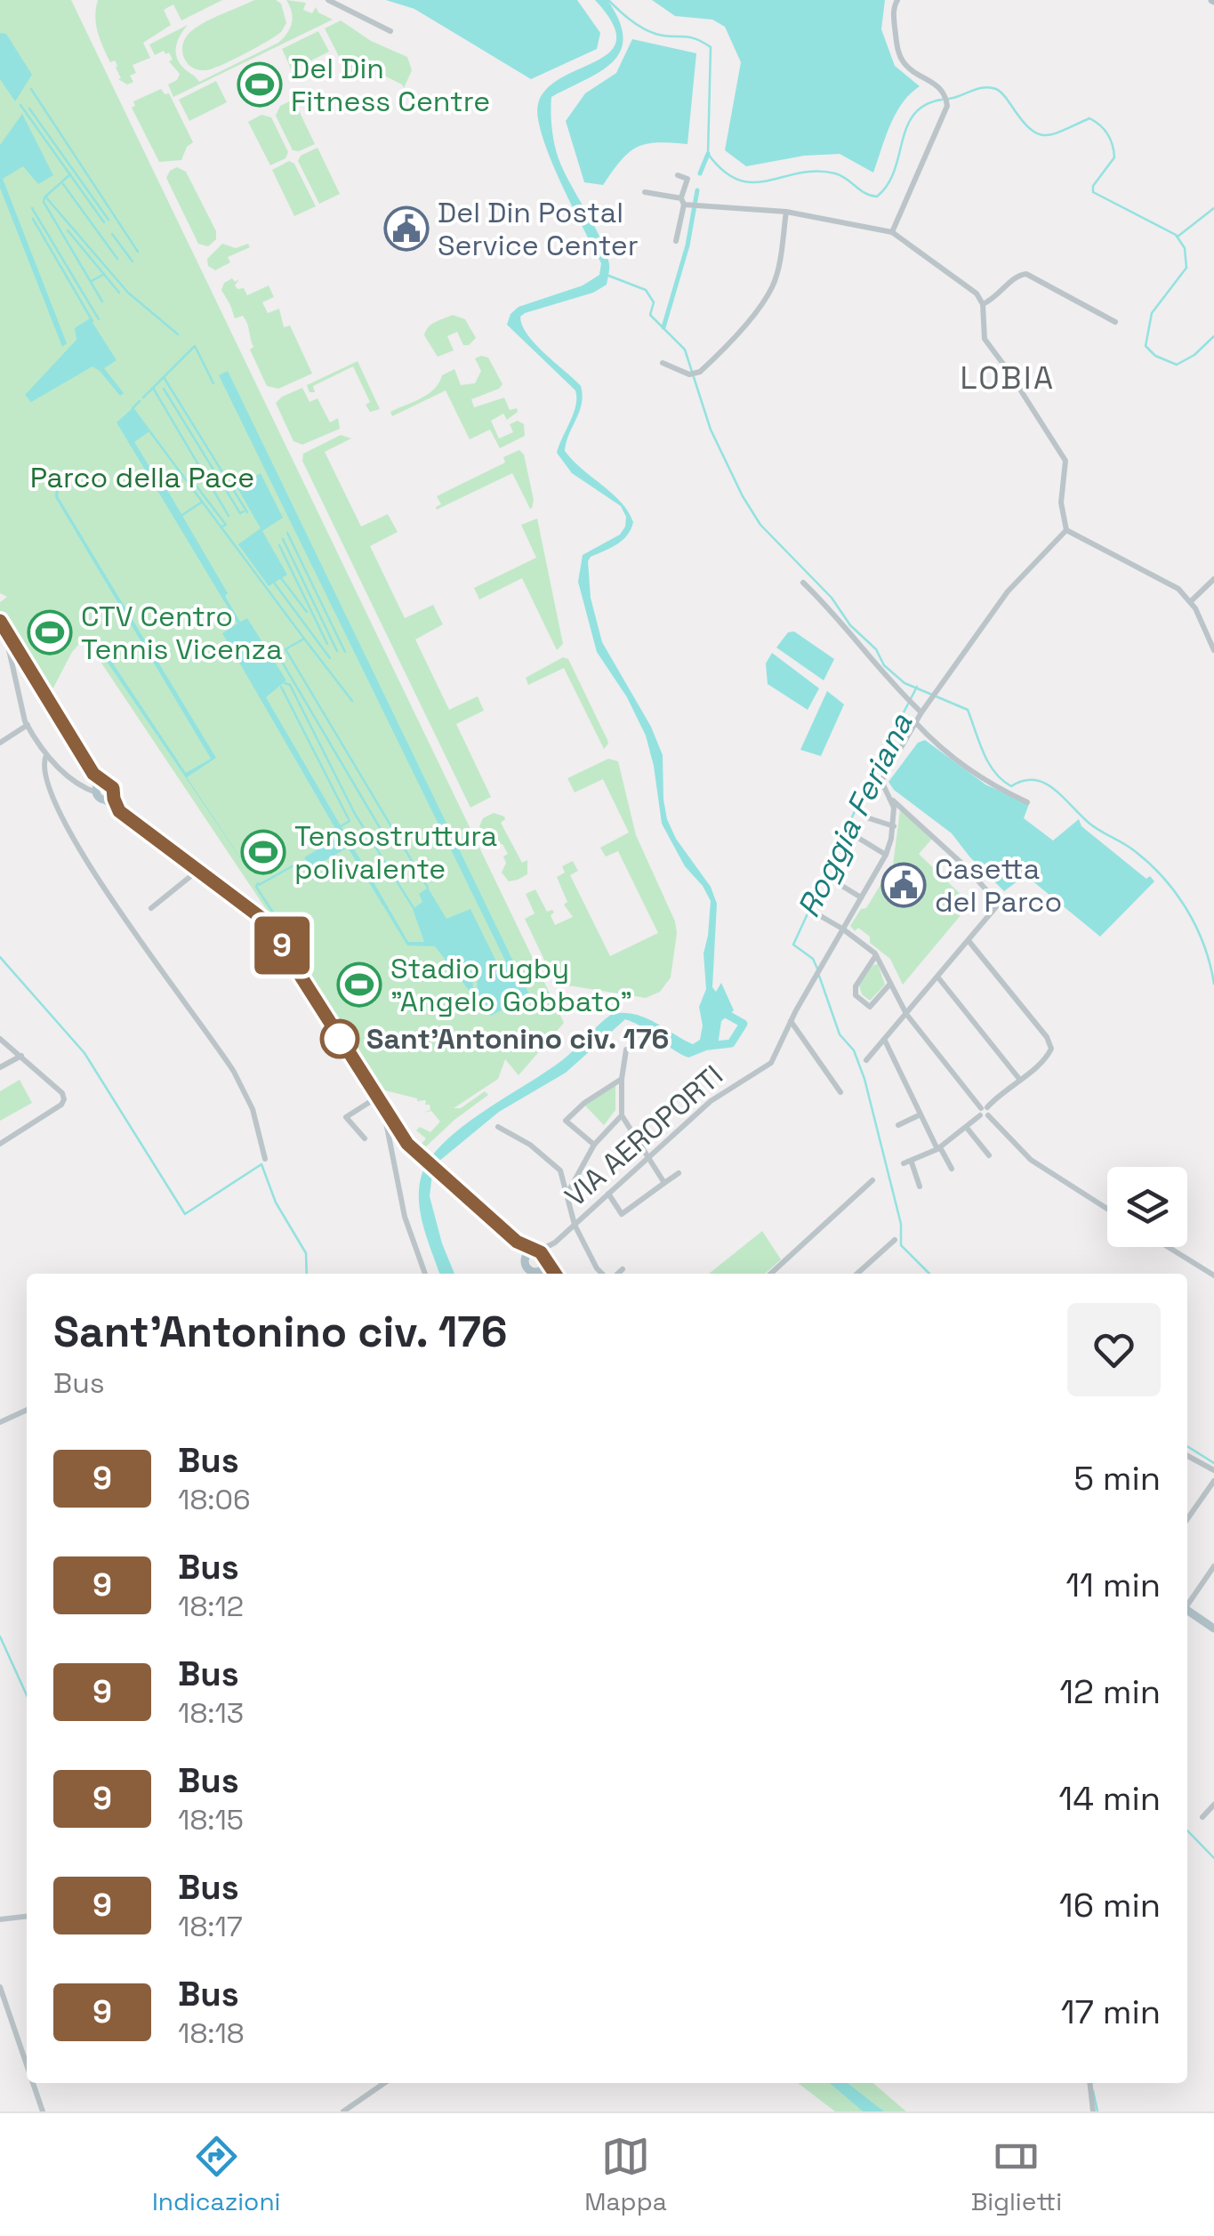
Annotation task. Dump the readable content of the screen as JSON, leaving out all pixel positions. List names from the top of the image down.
{
  "streets": {
    "street": ["VIA AEROPORTI"]
  },
  "districts": ["LOBIA"],
  "water": ["Roggia Feriana"],
  "parks": ["Parco della Pace"],
  "places": {
    "sports": [
      "Del Din Fitness Centre",
      "CTV Centro Tennis Vicenza",
      "Tensostruttura polivalente",
      "Stadio rugby \"Angelo Gobbato\""
    ],
    "public building": ["Del Din Postal Service Center", "Casetta del Parco"],
    "other": ["Sant'Antonino civ. 176"]
  },
  "lines": ["bus line 9"],
  "page": {
    "on_map": "9",
    "heading": ["Sant'Antonino civ. 176", "Bus"],
    "list": [
      {
        "mark": "9",
        "name": "Bus",
        "note": "18:06",
        "value": "5 min"
      },
      {
        "mark": "9",
        "name": "Bus",
        "note": "18:12",
        "value": "11 min"
      },
      {
        "mark": "9",
        "name": "Bus",
        "note": "18:13",
        "value": "12 min"
      },
      {
        "mark": "9",
        "name": "Bus",
        "note": "18:15",
        "value": "14 min"
      },
      {
        "mark": "9",
        "name": "Bus",
        "note": "18:17",
        "value": "16 min"
      },
      {
        "mark": "9",
        "name": "Bus",
        "note": "18:18",
        "value": "17 min"
      }
    ],
    "tabs": ["Indicazioni", "Mappa", "Biglietti"]
  }
}
